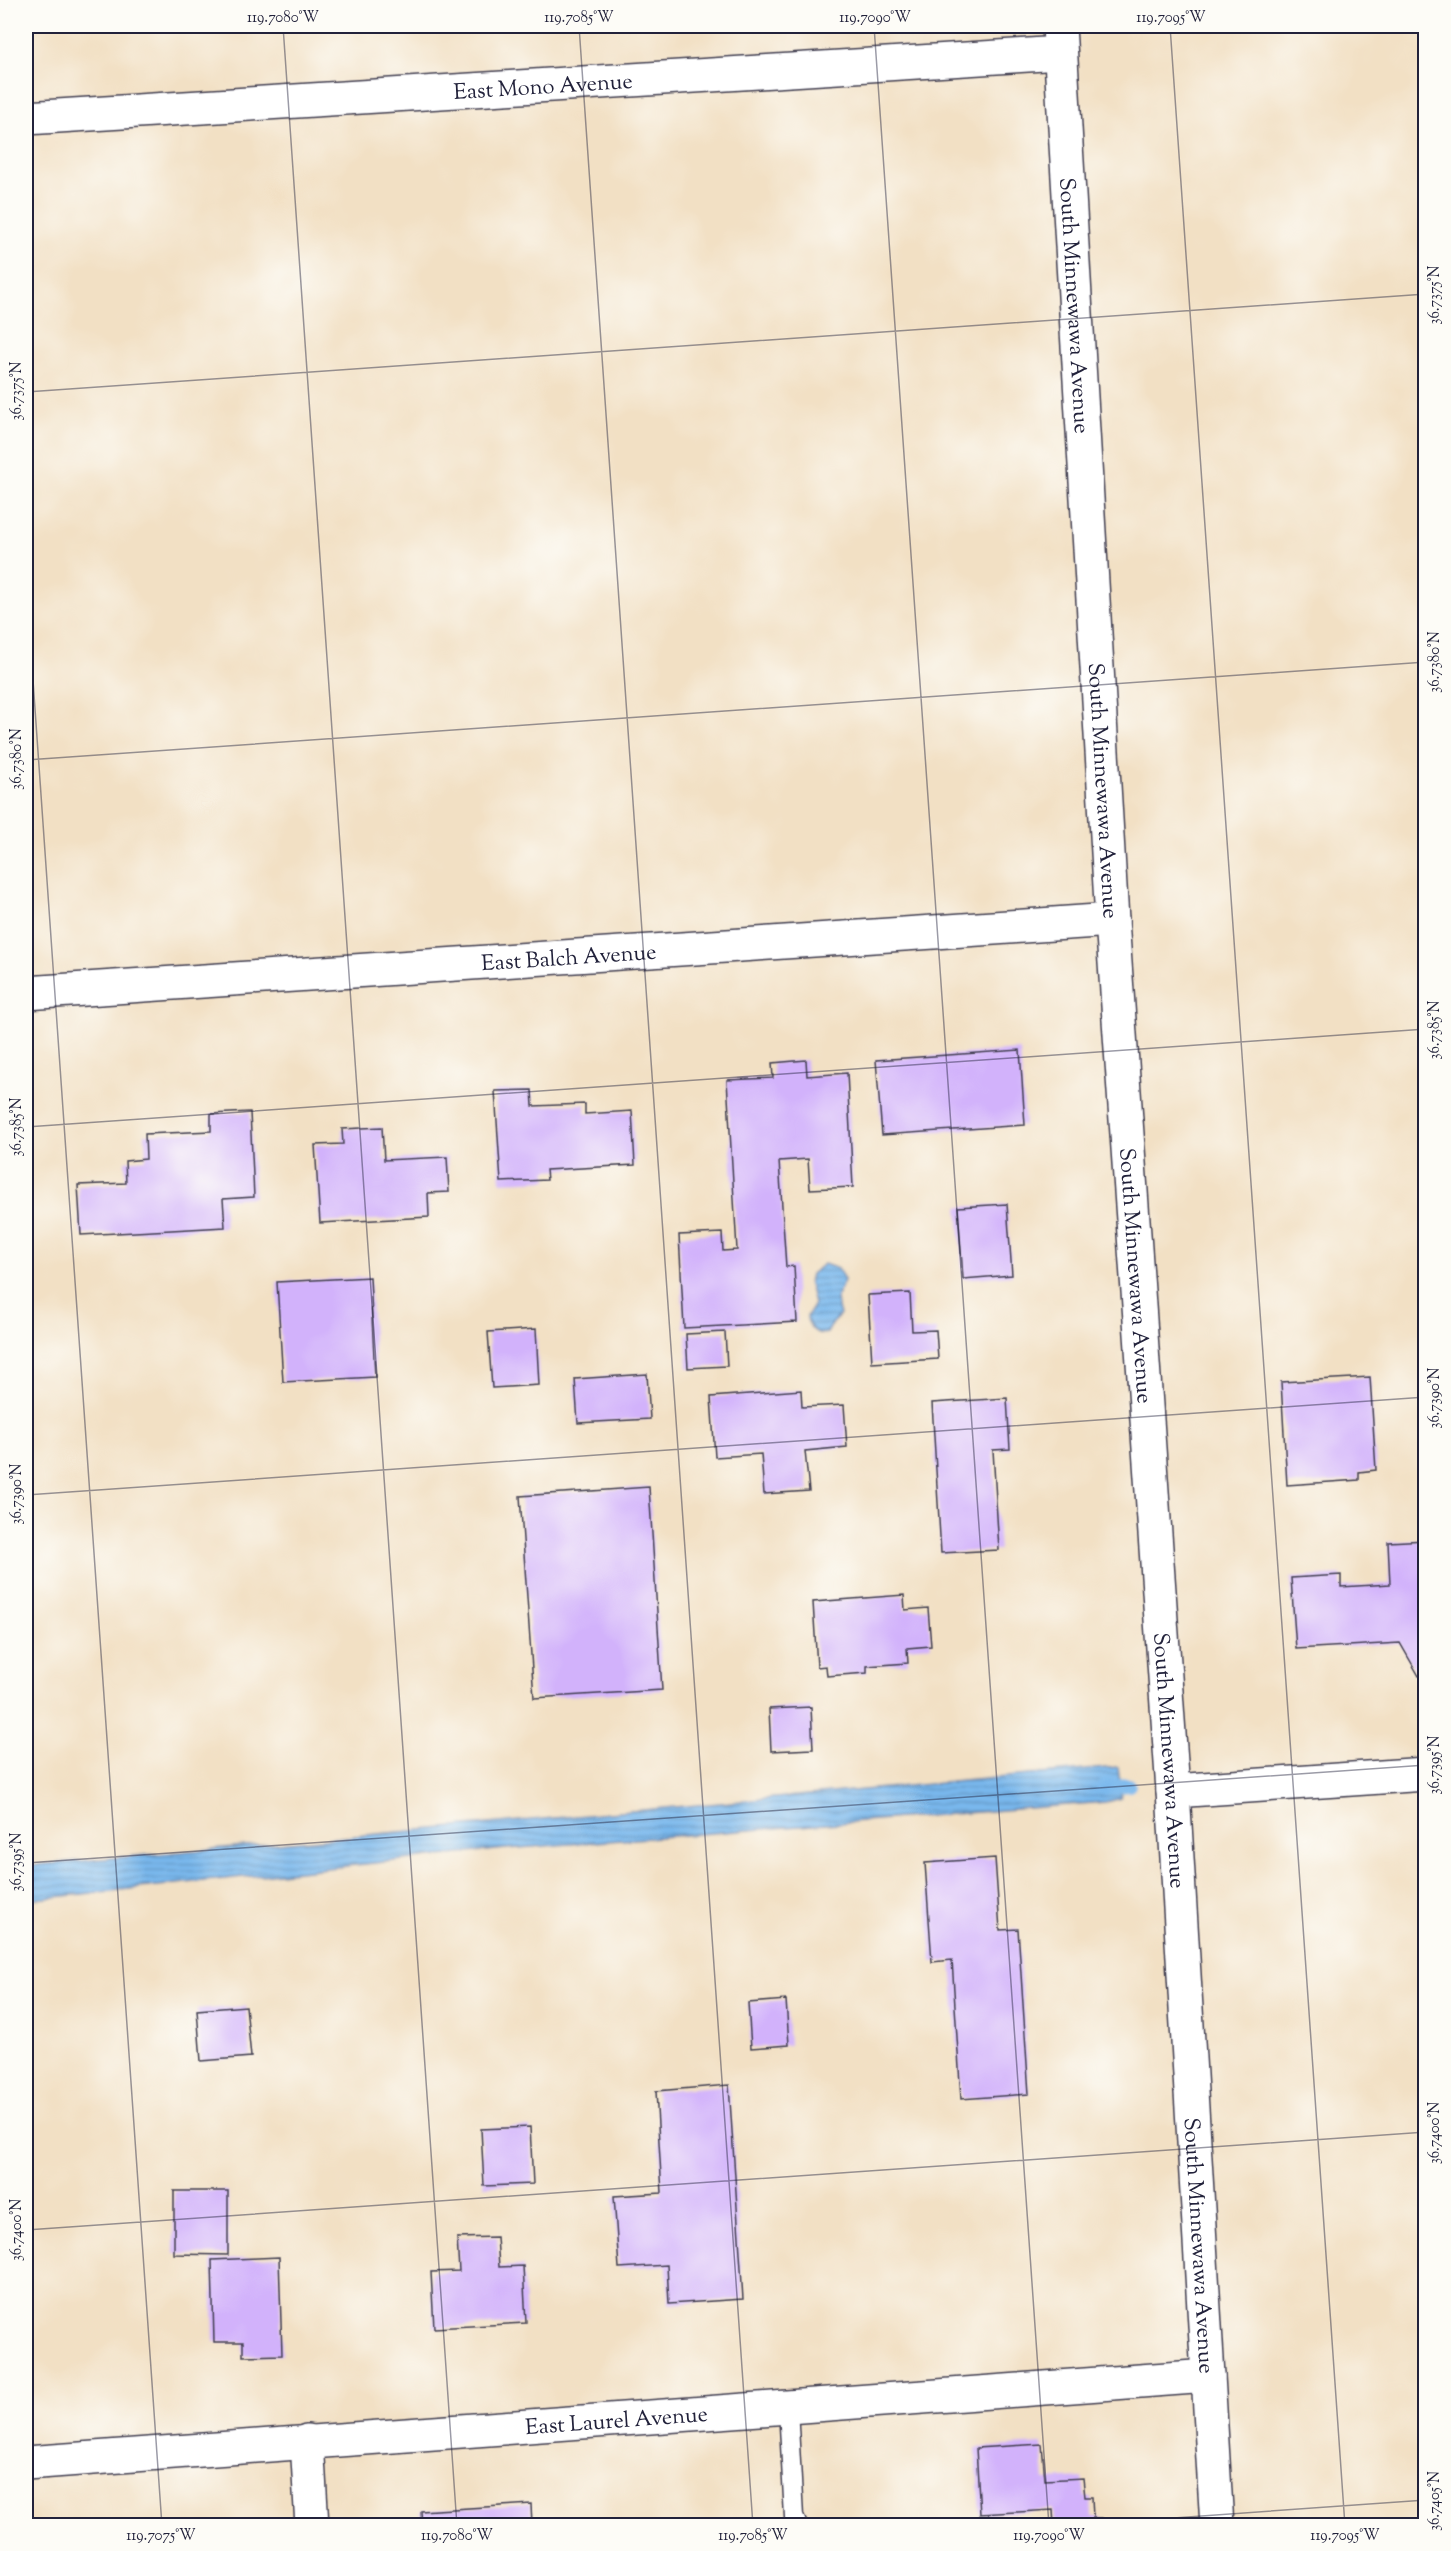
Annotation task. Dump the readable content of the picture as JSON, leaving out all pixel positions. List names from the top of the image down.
{
  "streets": {
    "street": [
      "East Mono Avenue",
      "South Minnewawa Avenue",
      "East Balch Avenue",
      "East Laurel Avenue"
    ]
  },
  "crossings": [
    ["East Mono Avenue", "South Minnewawa Avenue"],
    ["South Minnewawa Avenue", "East Balch Avenue"],
    ["South Minnewawa Avenue", "East Laurel Avenue"]
  ],
  "coordinates": [
    "119.7080°W",
    "119.7085°W",
    "119.7090°W",
    "119.7095°W",
    "36.7375°N",
    "36.7380°N",
    "36.7385°N",
    "36.7390°N",
    "36.7395°N",
    "36.7400°N",
    "36.7405°N",
    "119.7075°W"
  ]
}
